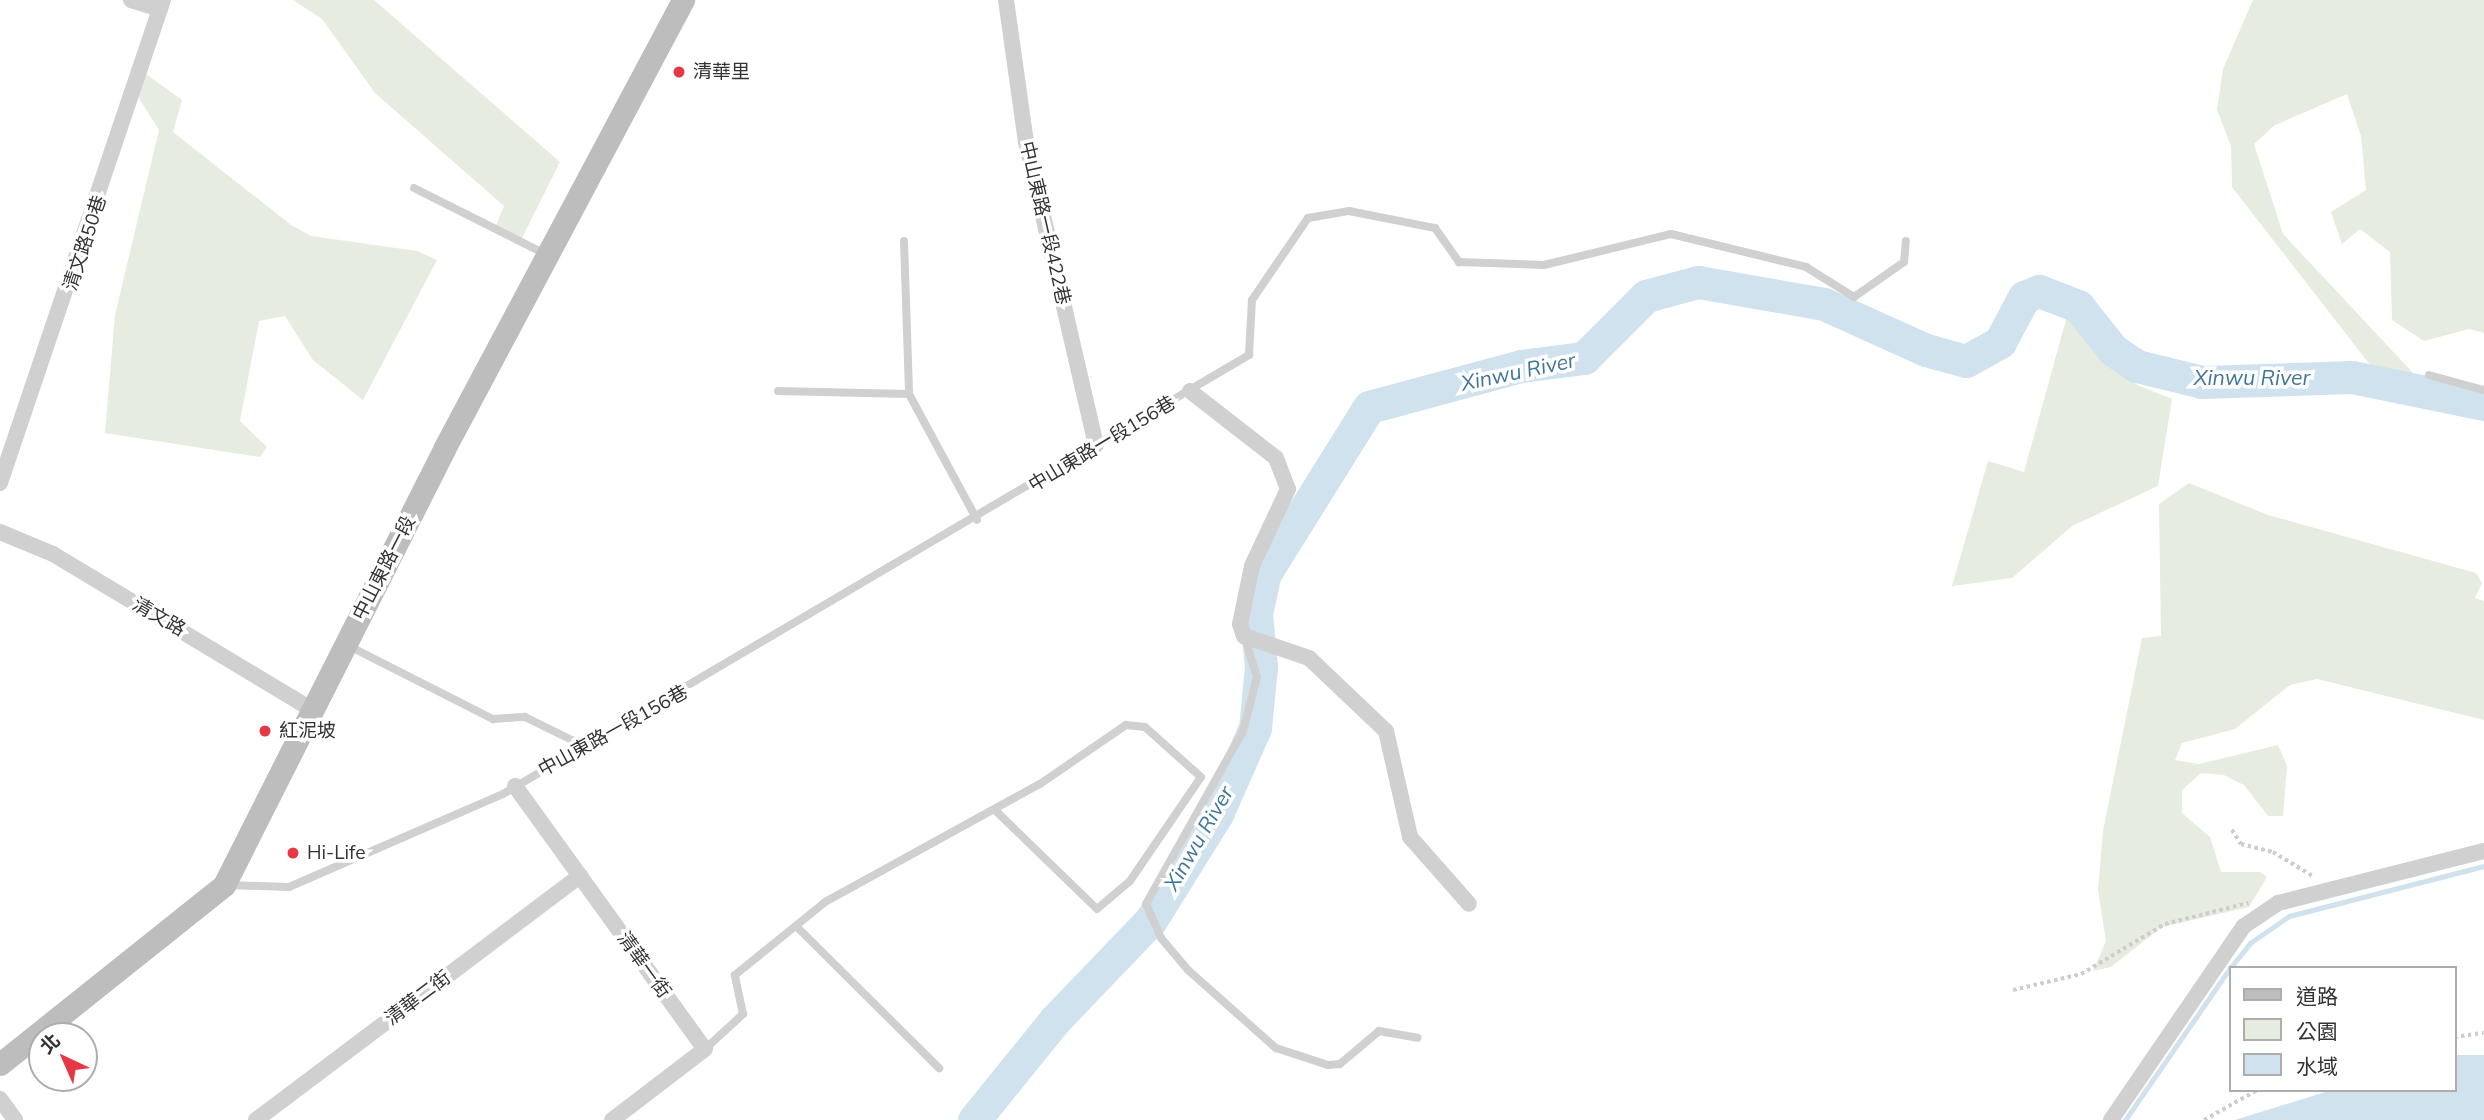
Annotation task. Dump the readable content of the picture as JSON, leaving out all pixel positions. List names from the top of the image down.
{
  "streets": {
    "main road": ["中山東路一段"],
    "street": [
      "中山東路一段422巷",
      "清文路50巷",
      "清文路",
      "清華一街",
      "清華二街"
    ],
    "lane": ["中山東路一段156巷"]
  },
  "crossings": [
    ["中山東路一段422巷", "中山東路一段156巷"],
    ["中山東路一段156巷", "中山東路一段"],
    ["中山東路一段156巷", "清華一街"],
    ["中山東路一段", "清文路"],
    ["清華一街", "清華二街"]
  ],
  "water": ["Xinwu River"],
  "places": ["清華里", "紅泥坡", "Hi-Life"],
  "legend": ["道路", "公園", "水域"],
  "north": "top left"
}
